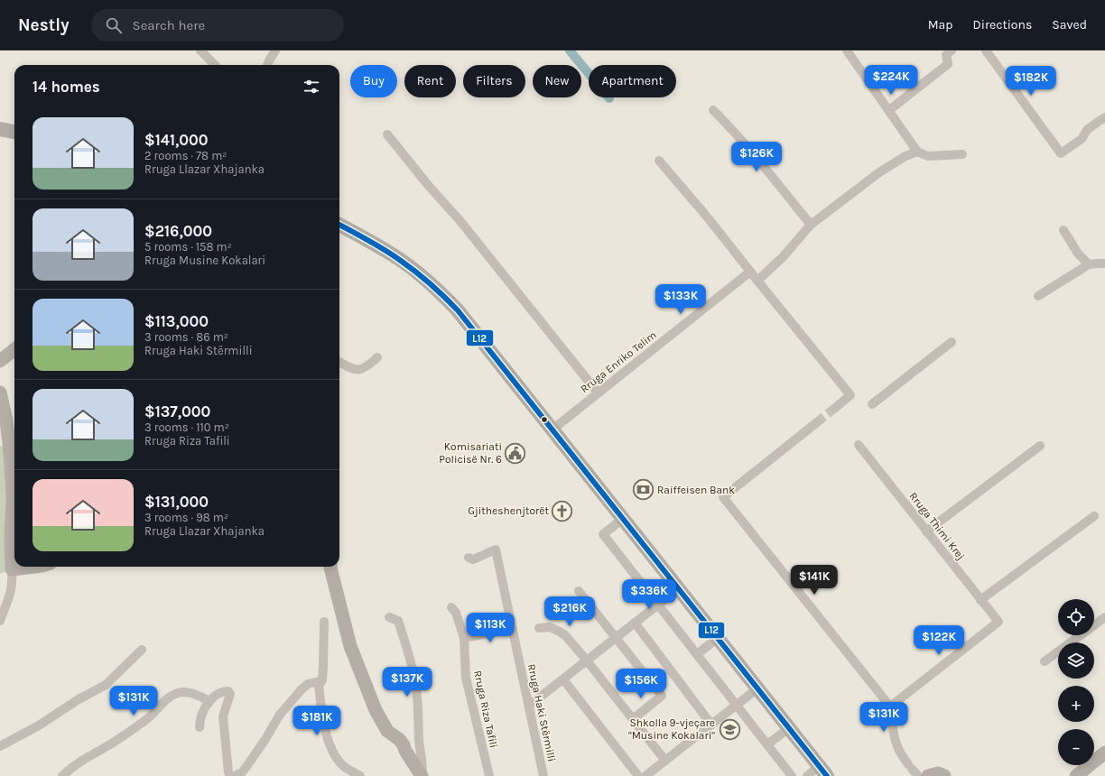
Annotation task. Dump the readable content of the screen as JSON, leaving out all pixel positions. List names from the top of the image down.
{
  "streets": {
    "street": [
      "Rruga Enriko Telim",
      "Rruga Thimi Krej",
      "Rruga Riza Tafili",
      "Rruga Haki Stërmilli"
    ]
  },
  "places": {
    "public building": ["Komisariati Policisë Nr. 6"],
    "bank": ["Raiffeisen Bank"],
    "church": ["Gjitheshenjtorët"],
    "school or university": ["Shkolla 9-vjeçare \"Musine Kokalari\""]
  },
  "lines": ["transit line L12"],
  "page": {
    "header": "Nestly",
    "search": "Search here",
    "nav": ["Map", "Directions", "Saved"],
    "price": [
      "$224K",
      "$182K",
      "$126K",
      "$133K",
      "$141K",
      "$336K",
      "$216K",
      "$113K",
      "$122K",
      "$137K",
      "$156K",
      "$131K",
      "$131K",
      "$181K"
    ],
    "chip": [
      "Buy",
      "Rent",
      "Filters",
      "New",
      "Apartment"
    ],
    "heading": "14 homes",
    "list": [
      {
        "name": "$141,000",
        "note": "2 rooms · 78 m² · Rruga Llazar Xhajanka"
      },
      {
        "name": "$216,000",
        "note": "5 rooms · 158 m² · Rruga Musine Kokalari"
      },
      {
        "name": "$113,000",
        "note": "3 rooms · 86 m² · Rruga Haki Stërmilli"
      },
      {
        "name": "$137,000",
        "note": "3 rooms · 110 m² · Rruga Riza Tafili"
      },
      {
        "name": "$131,000",
        "note": "3 rooms · 98 m² · Rruga Llazar Xhajanka"
      }
    ],
    "map_buttons": ["+", "−"]
  }
}
